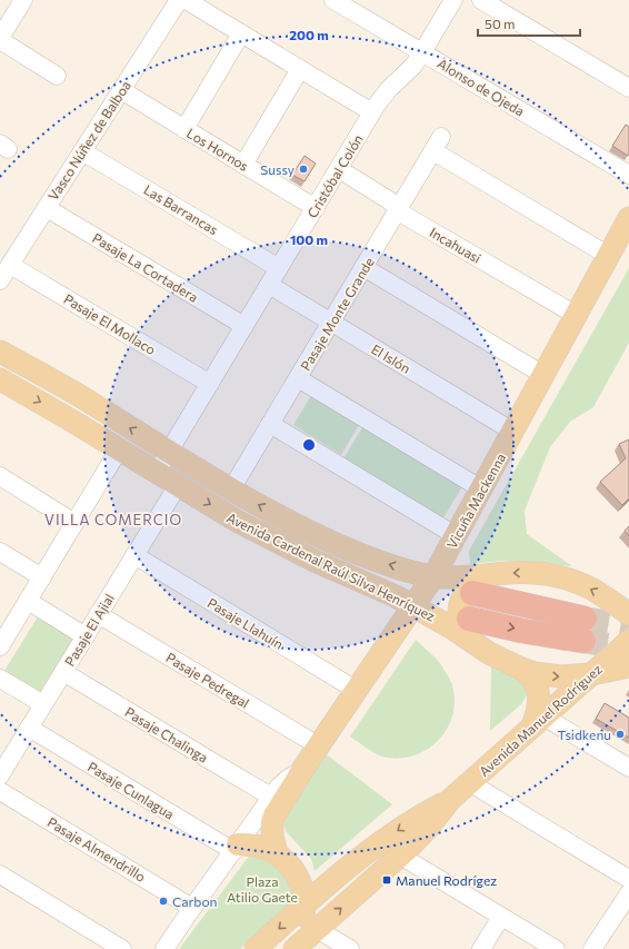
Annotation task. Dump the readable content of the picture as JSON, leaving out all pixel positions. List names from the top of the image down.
{
  "streets": {
    "main road": ["Vicuña Mackenna", "Avenida Cardenal Raúl Silva Henríquez", "Avenida Manuel Rodríguez"],
    "street": [
      "Alonso de Ojeda",
      "Vasco Núñez de Balboa",
      "Los Hornos",
      "Cristóbal Colón",
      "Las Barrancas",
      "Incahuasi",
      "Pasaje La Cortadera",
      "Pasaje Monte Grande",
      "Pasaje El Mollaco",
      "El Islón",
      "Pasaje Llahuín",
      "Pasaje El Ajial",
      "Pasaje Pedregal",
      "Pasaje Chalinga",
      "Pasaje Cunlagua",
      "Pasaje Almendrillo"
    ]
  },
  "crossings": [
    ["Alonso de Ojeda", "Cristóbal Colón"],
    ["Vasco Núñez de Balboa", "Los Hornos"],
    ["Vasco Núñez de Balboa", "Las Barrancas"],
    ["Vasco Núñez de Balboa", "Pasaje La Cortadera"],
    ["Vasco Núñez de Balboa", "Pasaje El Mollaco"],
    ["Los Hornos", "Cristóbal Colón"],
    ["Cristóbal Colón", "Las Barrancas"],
    ["Cristóbal Colón", "Incahuasi"],
    ["Cristóbal Colón", "Pasaje La Cortadera"],
    ["Cristóbal Colón", "Pasaje El Mollaco"],
    ["Cristóbal Colón", "El Islón"],
    ["Cristóbal Colón", "Avenida Cardenal Raúl Silva Henríquez"],
    ["Incahuasi", "Pasaje Monte Grande"],
    ["Incahuasi", "Vicuña Mackenna"],
    ["Pasaje Monte Grande", "El Islón"],
    ["Pasaje Monte Grande", "Vicuña Mackenna"],
    ["Pasaje Monte Grande", "Avenida Cardenal Raúl Silva Henríquez"],
    ["El Islón", "Vicuña Mackenna"],
    ["Vicuña Mackenna", "Avenida Cardenal Raúl Silva Henríquez"],
    ["Vicuña Mackenna", "Pasaje Llahuín"],
    ["Vicuña Mackenna", "Pasaje Pedregal"],
    ["Vicuña Mackenna", "Pasaje Chalinga"],
    ["Vicuña Mackenna", "Pasaje Cunlagua"],
    ["Vicuña Mackenna", "Pasaje Almendrillo"],
    ["Avenida Cardenal Raúl Silva Henríquez", "Pasaje El Ajial"],
    ["Avenida Cardenal Raúl Silva Henríquez", "Avenida Manuel Rodríguez"],
    ["Pasaje Llahuín", "Pasaje El Ajial"],
    ["Pasaje El Ajial", "Pasaje Pedregal"],
    ["Pasaje El Ajial", "Pasaje Chalinga"],
    ["Pasaje El Ajial", "Pasaje Cunlagua"]
  ],
  "districts": ["VILLA COMERCIO"],
  "parks": ["Plaza Atilio Gaete"],
  "places": {
    "other": ["Sussy", "Tsidkenu", "Carbon"],
    "transit": ["Manuel Rodrígez"]
  },
  "scale_bar": "50 m",
  "rings": ["200 m", "100 m"]
}
